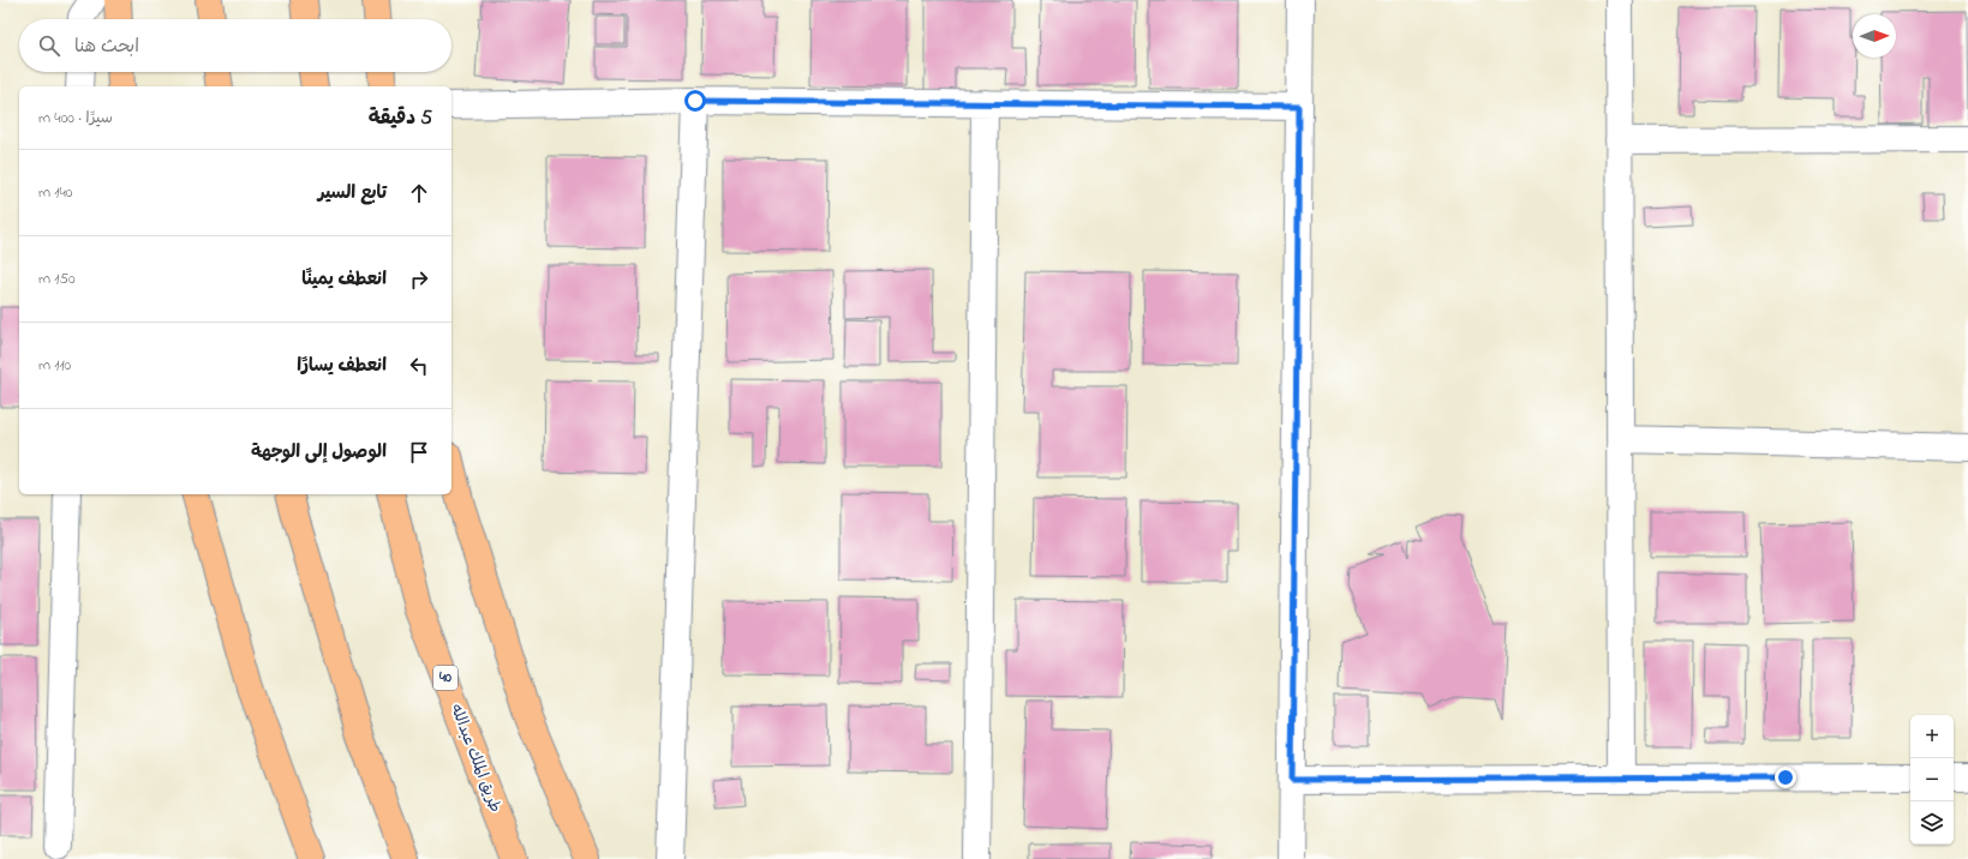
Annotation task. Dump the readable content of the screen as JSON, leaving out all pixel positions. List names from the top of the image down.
{
  "streets": {
    "main road": ["40", "طريق الملك عبدالله"]
  },
  "north": "right",
  "page": {
    "search": "ابحث هنا",
    "heading": ["5 دقيقة", "سيرًا · 400 m"],
    "list": [
      ["تابع السير", "140 m"],
      ["انعطف يمينًا", "150 m"],
      ["انعطف يسارًا", "110 m"],
      "الوصول إلى الوجهة"
    ],
    "map_buttons": ["+", "−"]
  }
}
